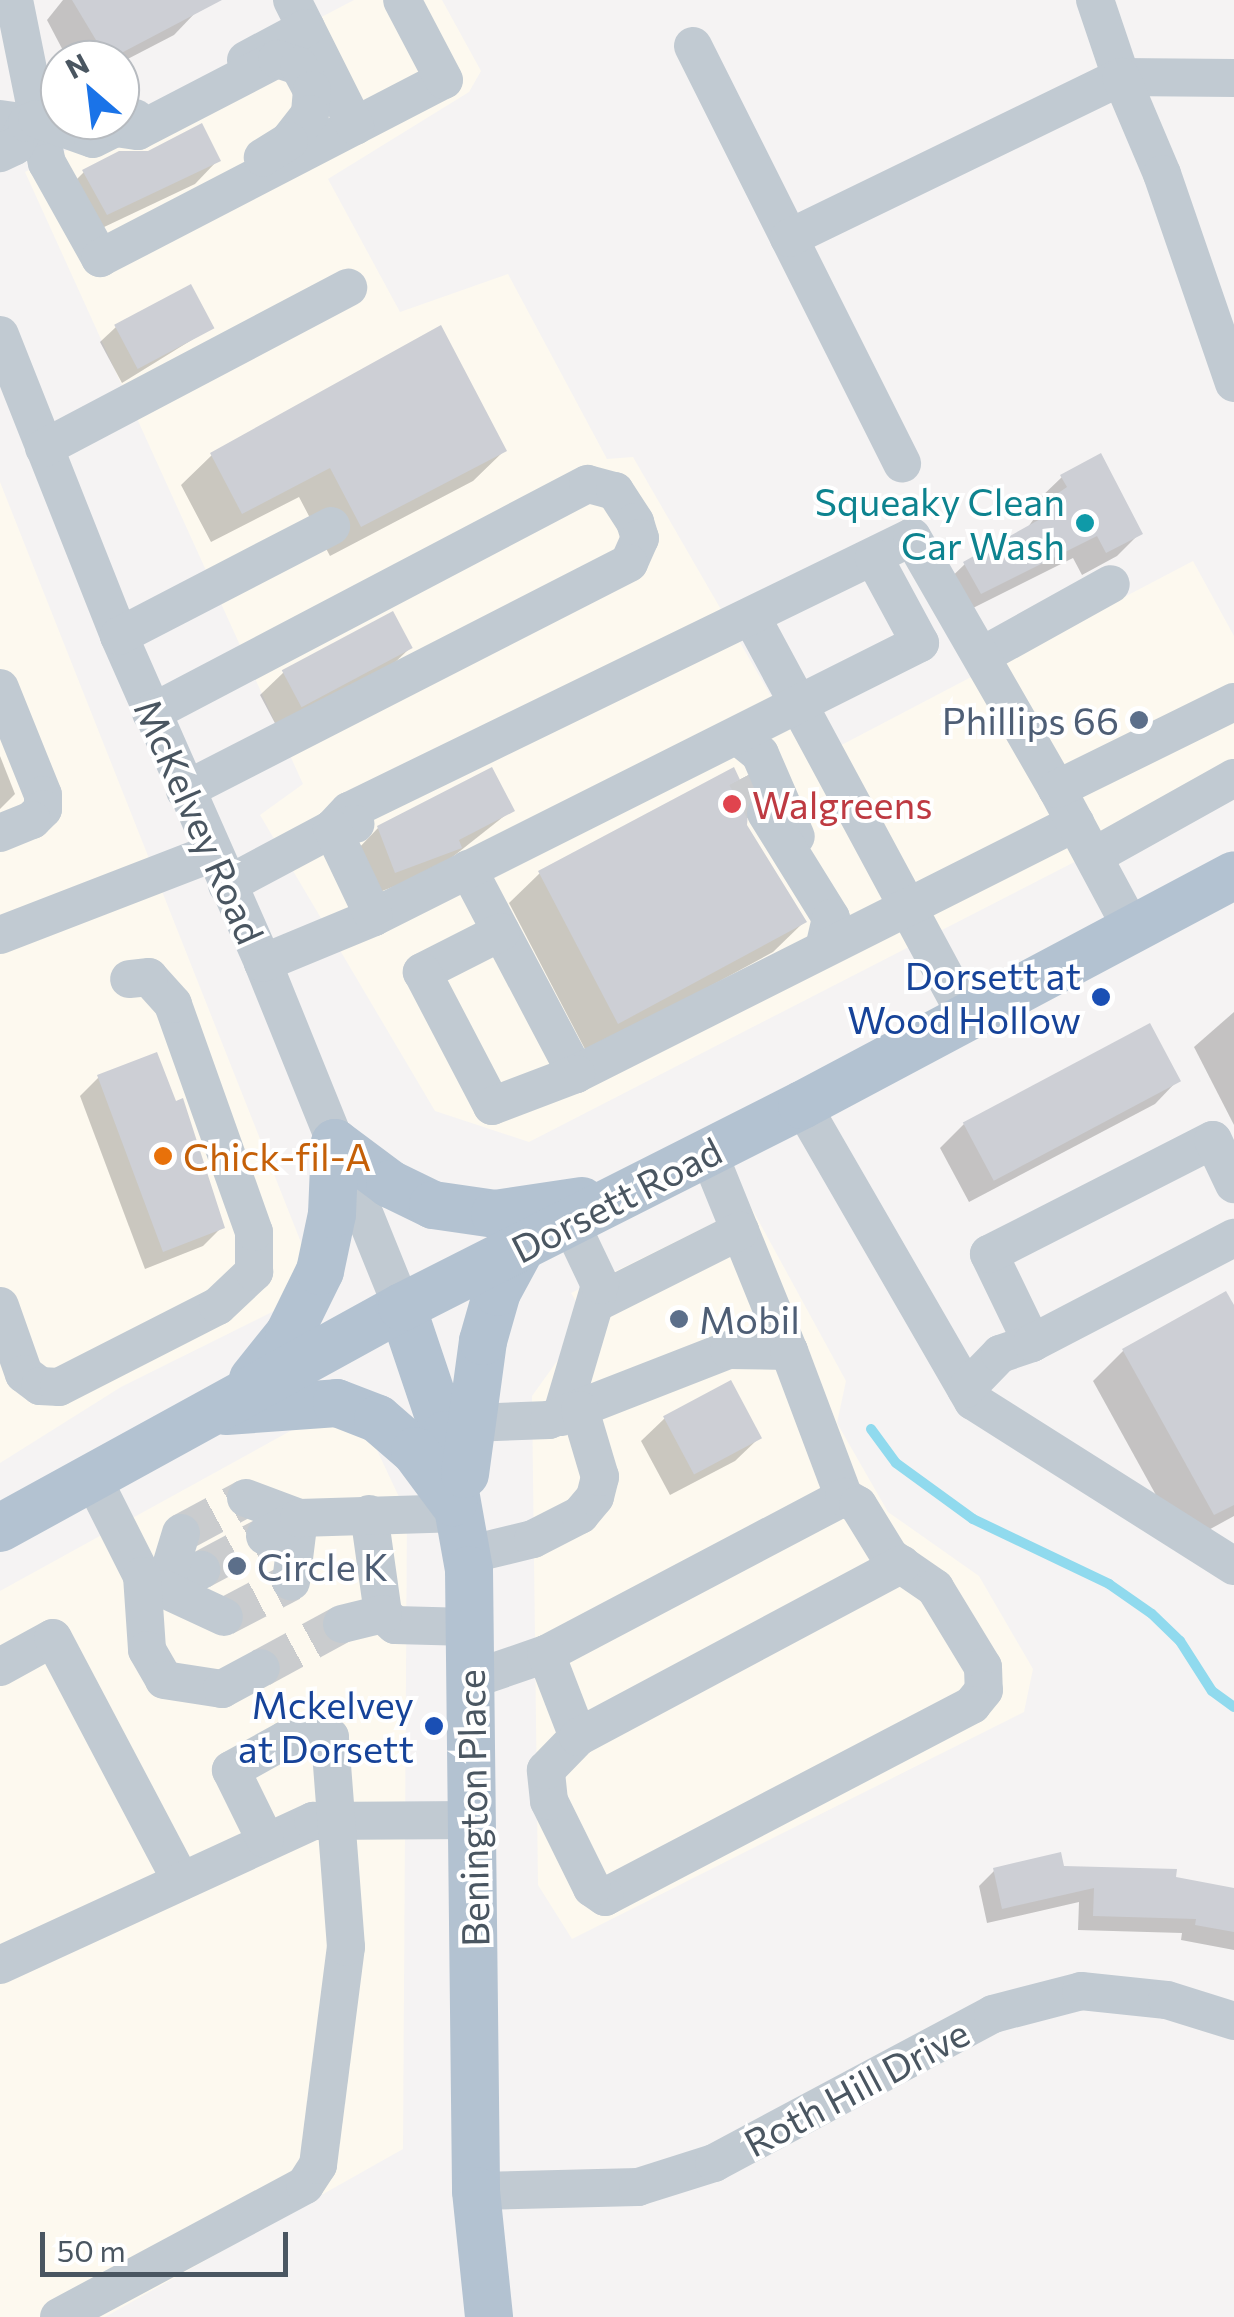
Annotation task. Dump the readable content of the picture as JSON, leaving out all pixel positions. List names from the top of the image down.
{
  "streets": {
    "main road": ["Dorsett Road", "Benington Place"],
    "street": ["McKelvey Road", "Roth Hill Drive"]
  },
  "crossings": [
    ["McKelvey Road", "Dorsett Road"],
    ["McKelvey Road", "Benington Place"],
    ["Dorsett Road", "Benington Place"],
    ["Benington Place", "Roth Hill Drive"]
  ],
  "places": [
    "Squeaky Clean Car Wash",
    "Phillips 66",
    "Walgreens",
    "Dorsett at Wood Hollow",
    "Chick-fil-A",
    "Mobil",
    "Circle K",
    "Mckelvey at Dorsett"
  ],
  "scale_bar": "50 m",
  "north": "top left"
}
